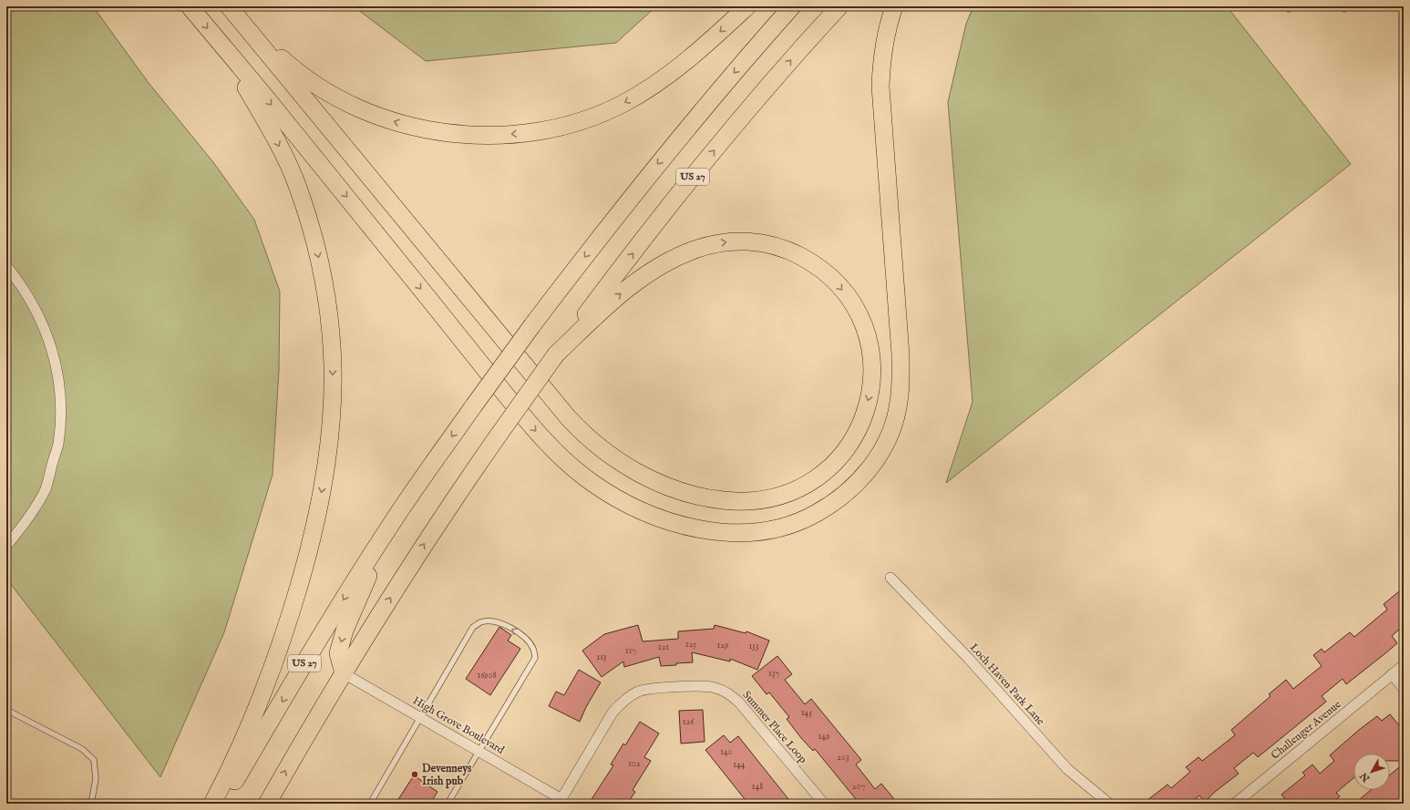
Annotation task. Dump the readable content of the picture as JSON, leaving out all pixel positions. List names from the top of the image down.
{
  "streets": {
    "highway": ["US 27"],
    "street": [
      "Loch Haven Park Lane",
      "High Grove Boulevard",
      "Summer Place Loop",
      "Challenger Avenue"
    ]
  },
  "crossings": [
    ["US 27", "High Grove Boulevard"],
    ["High Grove Boulevard", "Summer Place Loop"]
  ],
  "places": ["Devenneys Irish pub"],
  "house_numbers": [
    "125",
    "129",
    "133",
    "121",
    "117",
    "113",
    "137",
    "16908",
    "145",
    "126",
    "149",
    "140",
    "203",
    "102",
    "144",
    "148",
    "207"
  ],
  "north": "bottom left"
}
